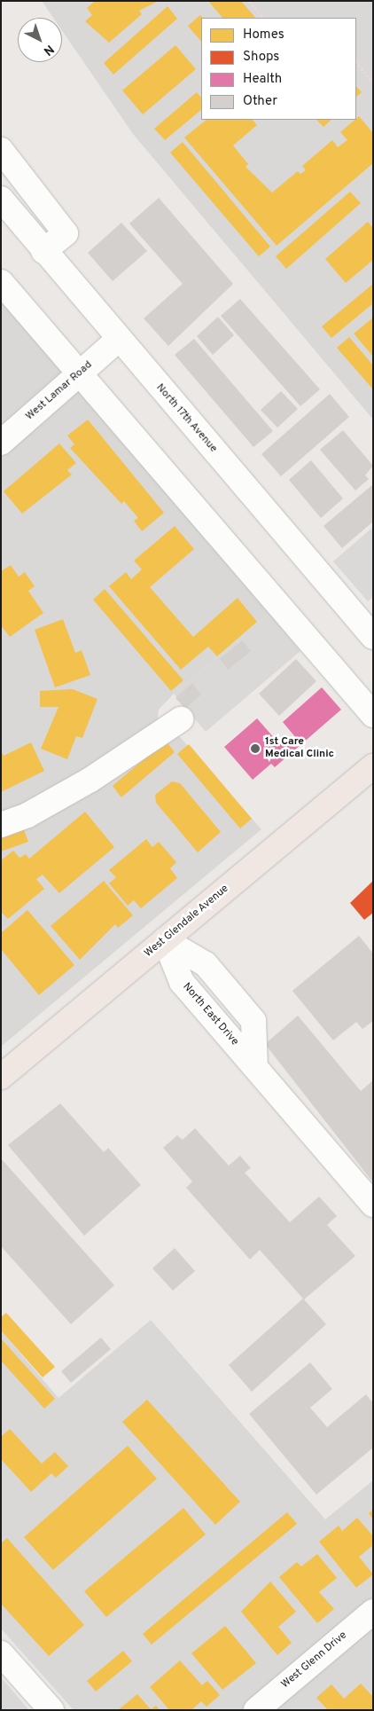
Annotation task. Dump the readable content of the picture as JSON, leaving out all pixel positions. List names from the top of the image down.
{
  "streets": {
    "main road": ["West Glendale Avenue"],
    "street": [
      "West Lamar Road",
      "North 17th Avenue",
      "North East Drive",
      "West Glenn Drive"
    ]
  },
  "crossings": [
    ["West Lamar Road", "North 17th Avenue"],
    ["West Glendale Avenue", "North East Drive"]
  ],
  "places": ["1st Care Medical Clinic"],
  "legend": [
    "Homes",
    "Shops",
    "Health",
    "Other"
  ],
  "north": "bottom right"
}
